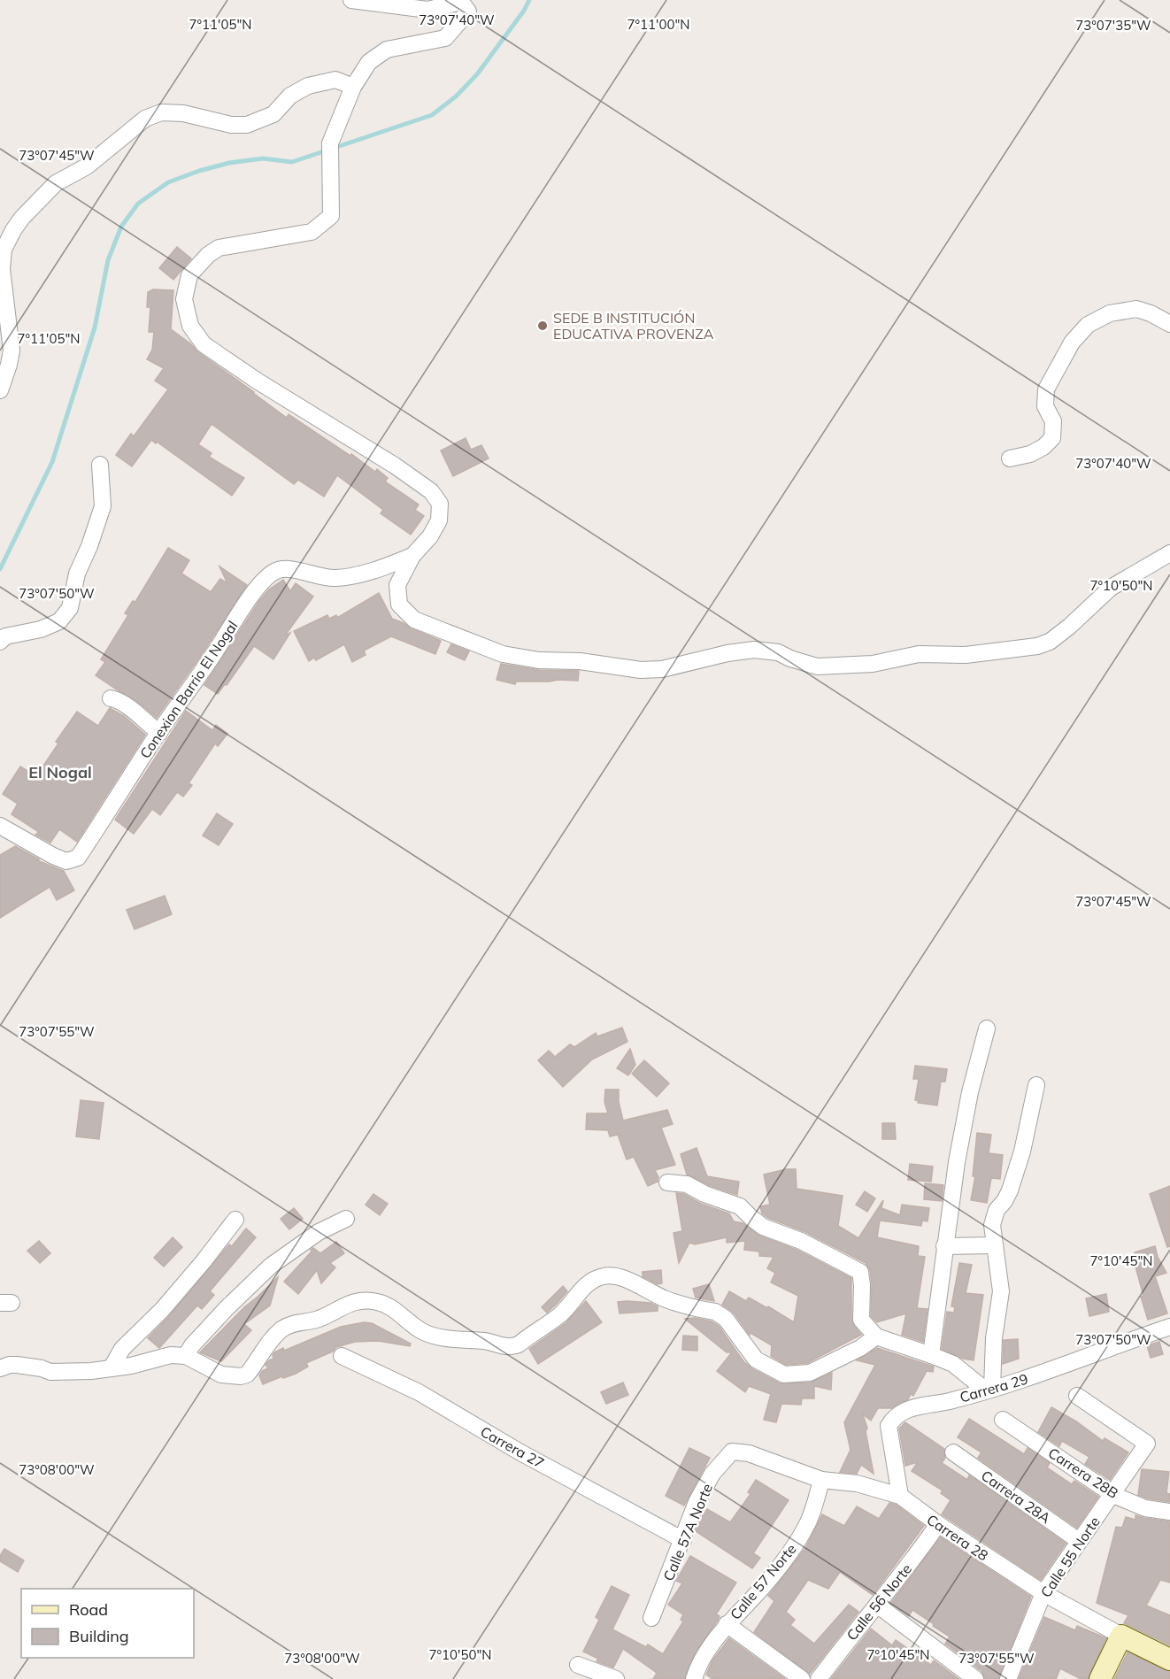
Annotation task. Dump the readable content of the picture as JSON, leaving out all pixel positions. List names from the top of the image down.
{
  "streets": {
    "street": [
      "Conexion Barrio El Nogal",
      "Carrera 29",
      "Carrera 27",
      "Carrera 28B",
      "Carrera 28A",
      "Calle 57A Norte",
      "Carrera 28",
      "Calle 55 Norte",
      "Calle 57 Norte",
      "Calle 56 Norte"
    ]
  },
  "crossings": [
    ["Carrera 29", "Carrera 28"],
    ["Carrera 27", "Calle 57A Norte"],
    ["Carrera 28B", "Calle 55 Norte"],
    ["Carrera 28A", "Calle 55 Norte"],
    ["Calle 57A Norte", "Carrera 28"],
    ["Carrera 28", "Calle 55 Norte"],
    ["Carrera 28", "Calle 57 Norte"],
    ["Carrera 28", "Calle 56 Norte"]
  ],
  "districts": ["El Nogal"],
  "places": ["SEDE B INSTITUCIÓN EDUCATIVA PROVENZA"],
  "legend": ["Road", "Building"],
  "coordinates": [
    "73°07'40\"W",
    "7°11'05\"N",
    "7°11'00\"N",
    "73°07'35\"W",
    "73°07'45\"W",
    "7°10'50\"N",
    "73°07'50\"W",
    "73°07'55\"W",
    "7°10'45\"N",
    "73°08'00\"W"
  ]
}
